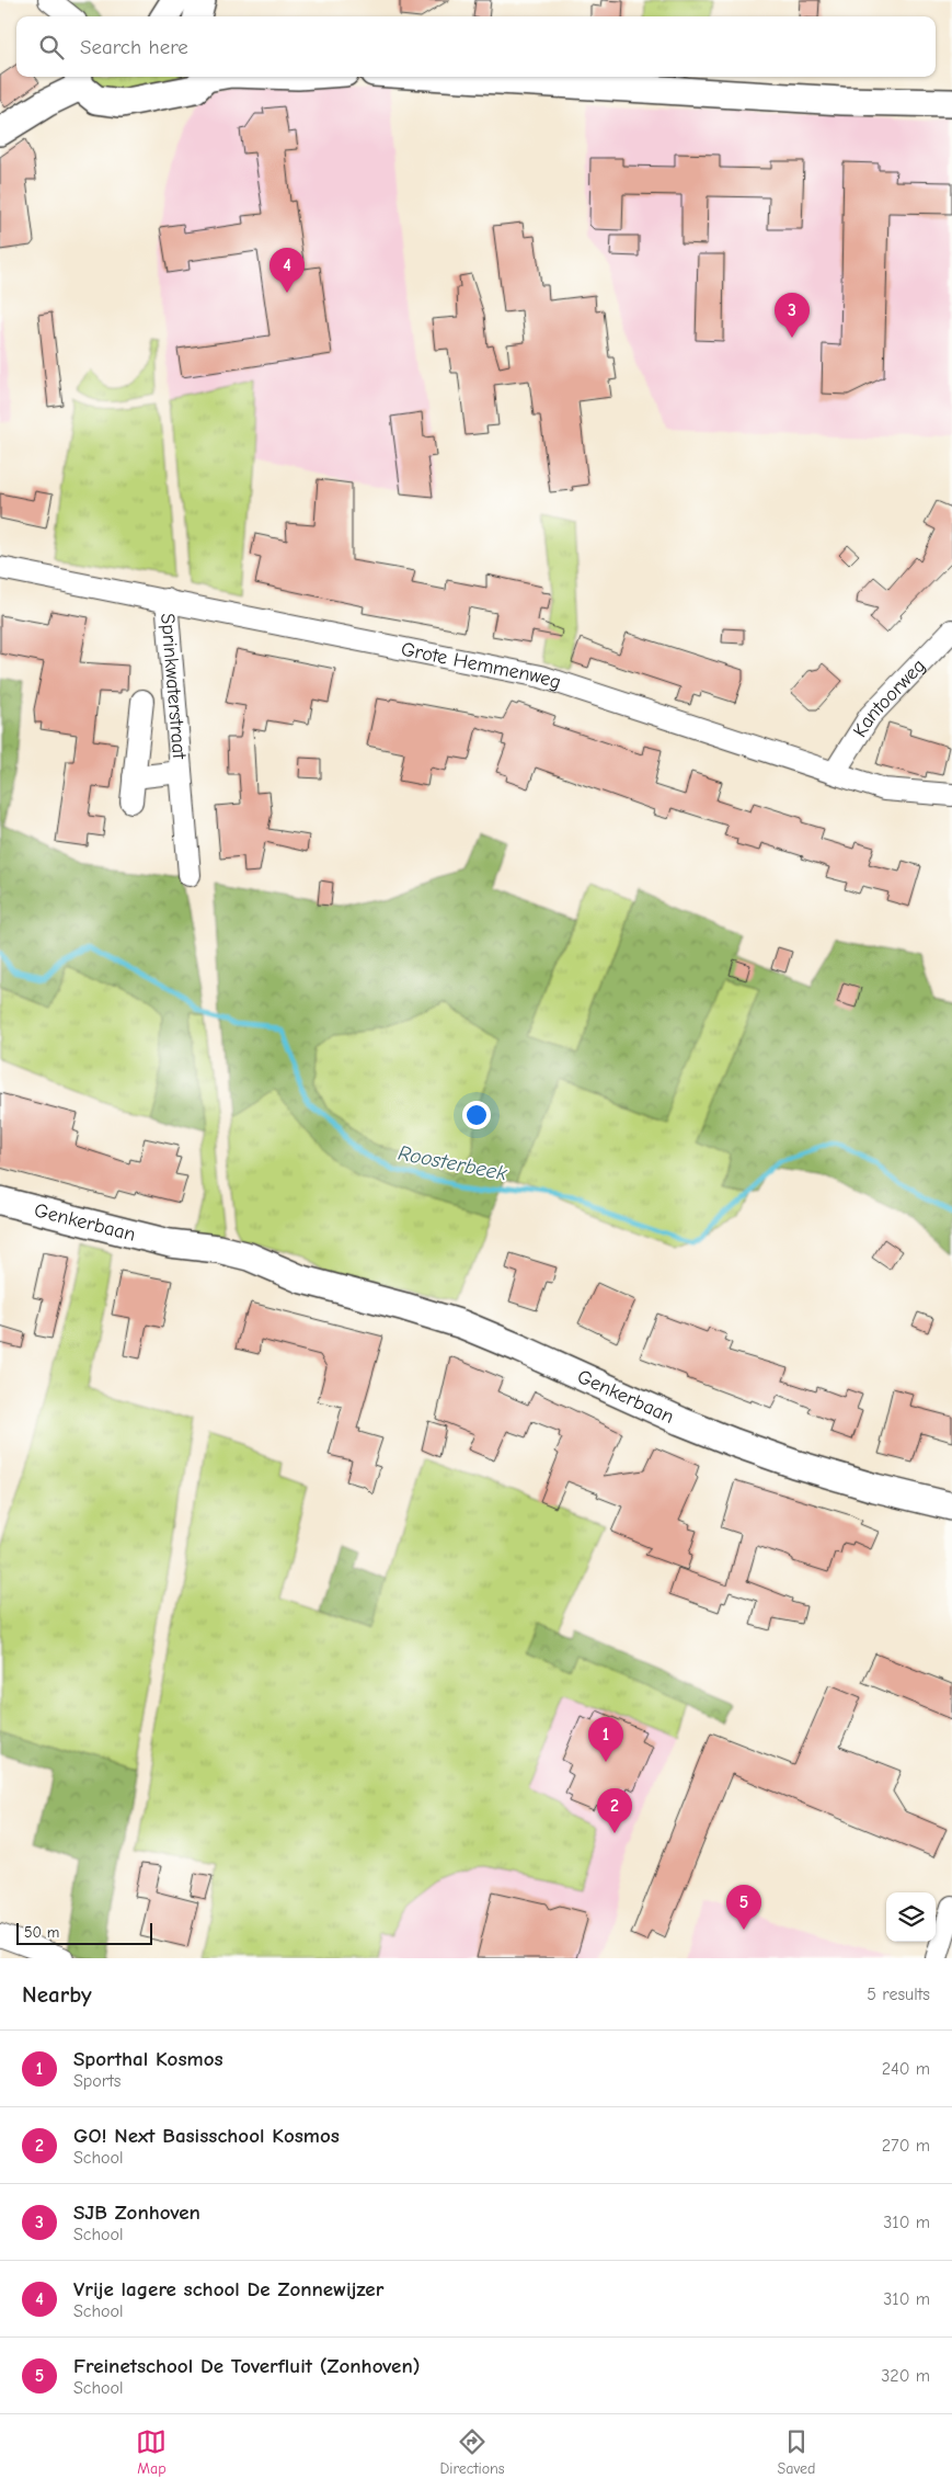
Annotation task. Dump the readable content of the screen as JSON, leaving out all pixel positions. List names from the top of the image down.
{
  "streets": {
    "street": [
      "Grote Hemmenweg",
      "Sprinkwaterstraat",
      "Kantoorweg",
      "Genkerbaan"
    ]
  },
  "crossings": [
    ["Grote Hemmenweg", "Sprinkwaterstraat"],
    ["Grote Hemmenweg", "Kantoorweg"]
  ],
  "water": ["Roosterbeek"],
  "scale_bar": "50 m",
  "page": {
    "search": "Search here",
    "pins": [
      "4",
      "3",
      "1",
      "2",
      "5"
    ],
    "scale": "50 m",
    "heading": ["Nearby", "5 results"],
    "list": [
      {
        "mark": "1",
        "name": "Sporthal Kosmos",
        "note": "Sports",
        "value": "240 m"
      },
      {
        "mark": "2",
        "name": "GO! Next Basisschool Kosmos",
        "note": "School",
        "value": "270 m"
      },
      {
        "mark": "3",
        "name": "SJB Zonhoven",
        "note": "School",
        "value": "310 m"
      },
      {
        "mark": "4",
        "name": "Vrije lagere school De Zonnewijzer",
        "note": "School",
        "value": "310 m"
      },
      {
        "mark": "5",
        "name": "Freinetschool De Toverfluit (Zonhoven)",
        "note": "School",
        "value": "320 m"
      }
    ],
    "nav": ["Map", "Directions", "Saved"]
  }
}
